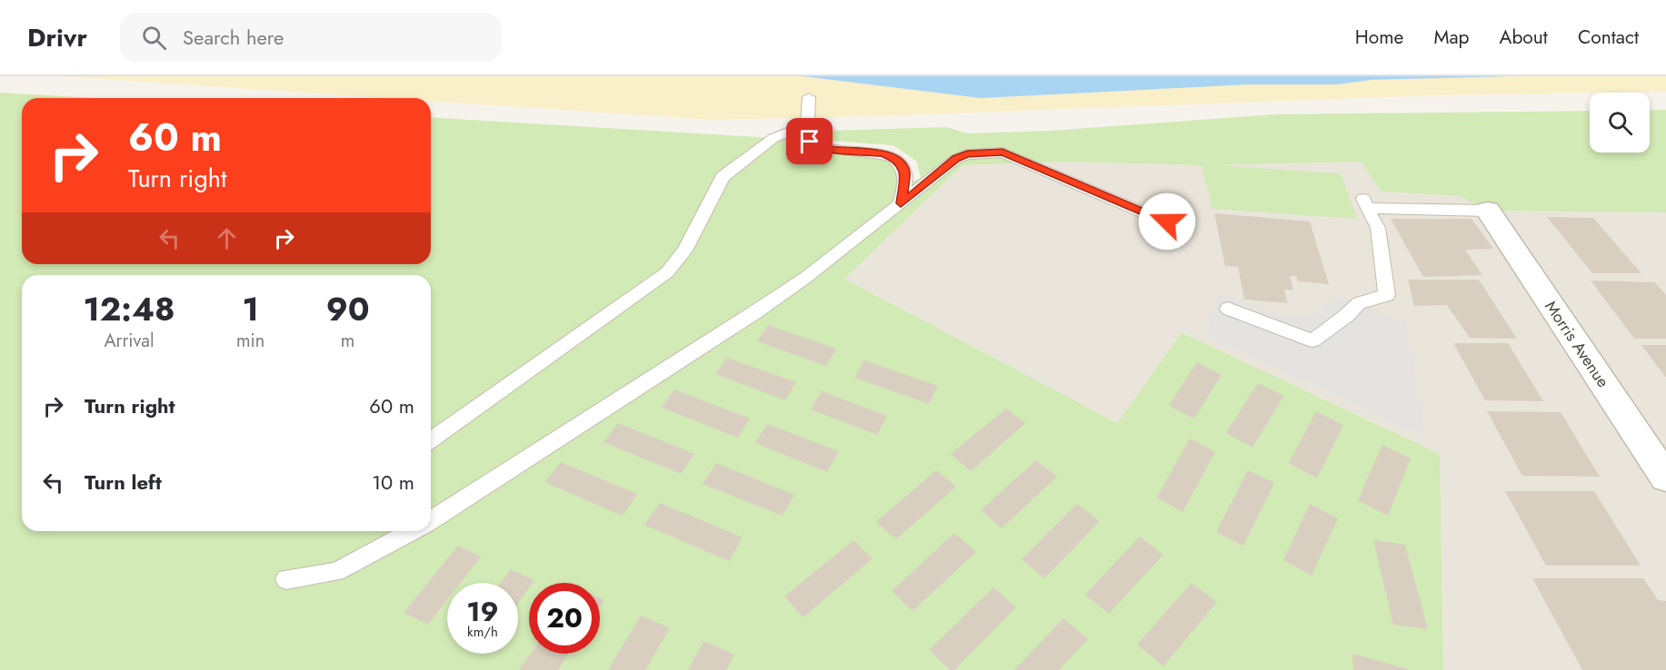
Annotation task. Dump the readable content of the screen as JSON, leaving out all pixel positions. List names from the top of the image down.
{
  "streets": {
    "street": ["Morris Avenue"]
  },
  "page": {
    "header": "Drivr",
    "search": "Search here",
    "nav": [
      "Home",
      "Map",
      "About",
      "Contact"
    ],
    "turn": ["60 m", "Turn right"],
    "eta": [
      "12:48",
      "Arrival",
      "1",
      "min",
      "90",
      "m"
    ],
    "list": [
      {
        "name": "Turn right",
        "value": "60 m"
      },
      {
        "name": "Turn left",
        "value": "10 m"
      }
    ],
    "speed": "19 km/h",
    "limit": "20"
  }
}
